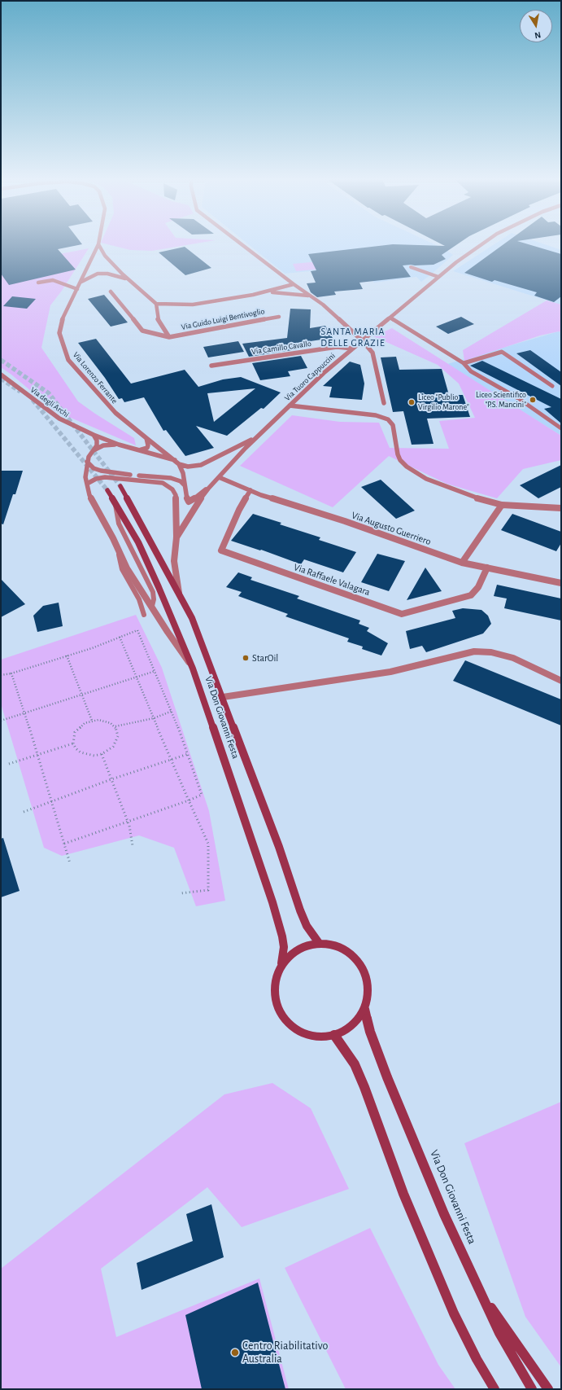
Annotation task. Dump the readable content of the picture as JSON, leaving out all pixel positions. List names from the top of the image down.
{
  "streets": {
    "main road": ["Via Don Giovanni Festa"],
    "street": [
      "Via Guido Luigi Bentivoglio",
      "Via Camillo Cavallo",
      "Via Tuoro Cappuccini",
      "Via Lorenzo Ferrante",
      "Via degli Archi",
      "Via Augusto Guerriero",
      "Via Raffaele Valagara"
    ]
  },
  "crossings": [
    ["Via Camillo Cavallo", "Via Tuoro Cappuccini"],
    ["Via Tuoro Cappuccini", "Via degli Archi"],
    ["Via Tuoro Cappuccini", "Via Augusto Guerriero"],
    ["Via Lorenzo Ferrante", "Via degli Archi"],
    ["Via Augusto Guerriero", "Via Raffaele Valagara"]
  ],
  "districts": ["SANTA MARIA DELLE GRAZIE"],
  "places": [
    "Liceo Scientifico \"P.S. Mancini\"",
    "Liceo \"Publio Virgilio Marone\"",
    "StarOil",
    "Centro Riabilitativo Australia"
  ],
  "north": "bottom"
}
